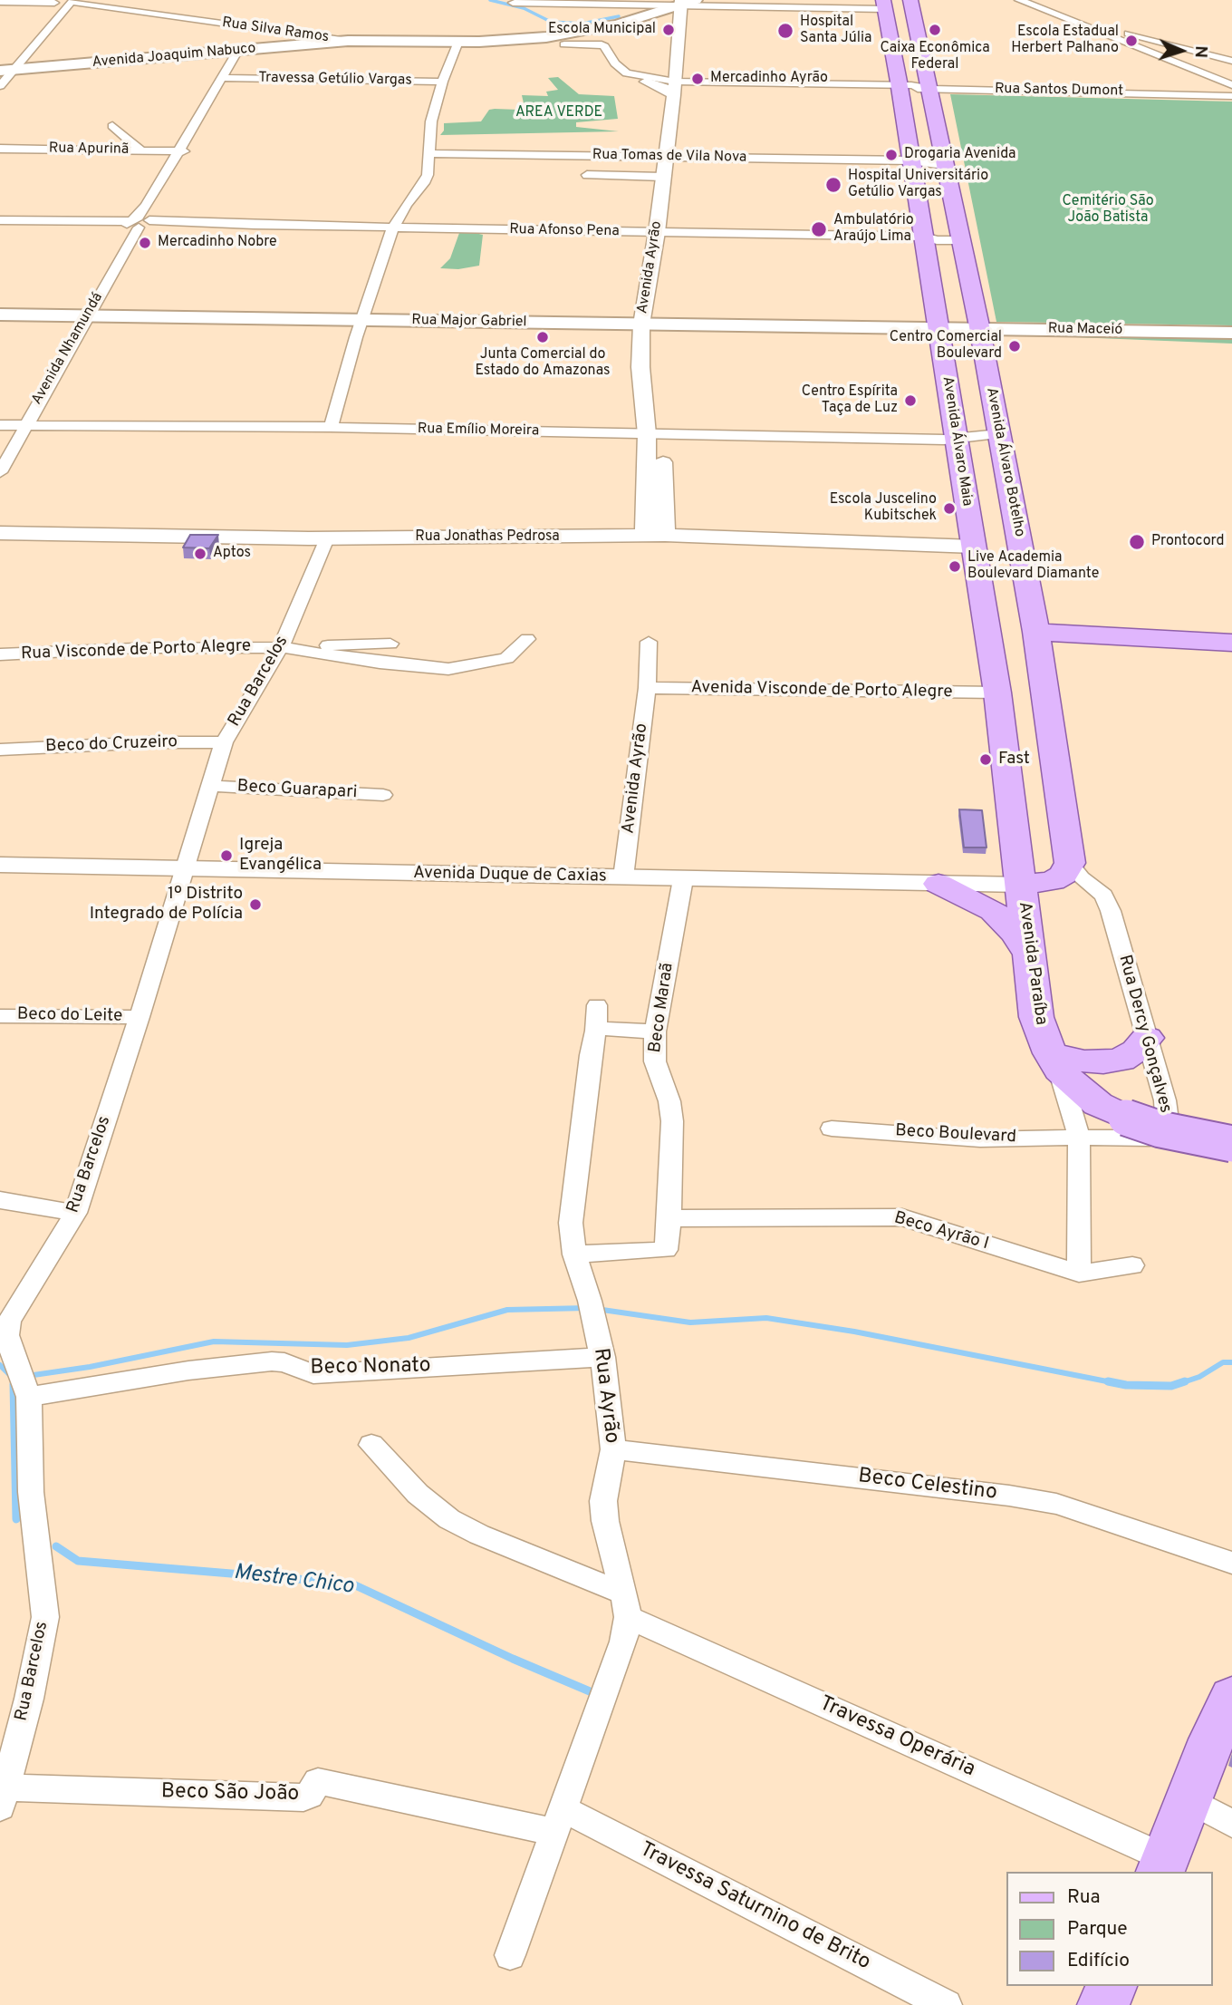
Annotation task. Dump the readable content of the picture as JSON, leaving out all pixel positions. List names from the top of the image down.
{
  "streets": {
    "main road": [
      "Rua Silva Ramos",
      "Avenida Joaquim Nabuco",
      "Rua Major Gabriel",
      "Rua Maceió",
      "Avenida Álvaro Maia",
      "Avenida Álvaro Botelho",
      "Avenida Paraíba"
    ],
    "street": [
      "Travessa Getúlio Vargas",
      "Rua Santos Dumont",
      "Rua Apurinã",
      "Rua Tomas de Vila Nova",
      "Rua Afonso Pena",
      "Avenida Ayrão",
      "Avenida Nhamundá",
      "Rua Emílio Moreira",
      "Rua Jonathas Pedrosa",
      "Rua Visconde de Porto Alegre",
      "Rua Barcelos",
      "Avenida Visconde de Porto Alegre",
      "Beco do Cruzeiro",
      "Beco Guarapari",
      "Avenida Duque de Caxias",
      "Beco Maraã",
      "Beco do Leite",
      "Rua Dercy Gonçalves",
      "Beco Boulevard",
      "Beco Ayrão I",
      "Beco Nonato",
      "Rua Ayrão",
      "Beco Celestino",
      "Travessa Operária",
      "Beco São João",
      "Travessa Saturnino de Brito"
    ]
  },
  "crossings": [
    ["Rua Silva Ramos", "Avenida Joaquim Nabuco"],
    ["Rua Silva Ramos", "Rua Santos Dumont"],
    ["Rua Silva Ramos", "Avenida Ayrão"],
    ["Rua Silva Ramos", "Avenida Nhamundá"],
    ["Avenida Joaquim Nabuco", "Avenida Nhamundá"],
    ["Travessa Getúlio Vargas", "Avenida Nhamundá"],
    ["Rua Santos Dumont", "Avenida Ayrão"],
    ["Rua Santos Dumont", "Avenida Álvaro Maia"],
    ["Rua Apurinã", "Avenida Nhamundá"],
    ["Rua Tomas de Vila Nova", "Avenida Ayrão"],
    ["Rua Tomas de Vila Nova", "Avenida Álvaro Maia"],
    ["Rua Tomas de Vila Nova", "Avenida Álvaro Botelho"],
    ["Rua Afonso Pena", "Avenida Ayrão"],
    ["Rua Afonso Pena", "Avenida Nhamundá"],
    ["Rua Afonso Pena", "Avenida Álvaro Maia"],
    ["Rua Afonso Pena", "Avenida Álvaro Botelho"],
    ["Avenida Ayrão", "Rua Major Gabriel"],
    ["Avenida Ayrão", "Rua Emílio Moreira"],
    ["Avenida Ayrão", "Rua Jonathas Pedrosa"],
    ["Avenida Ayrão", "Avenida Visconde de Porto Alegre"],
    ["Avenida Ayrão", "Avenida Duque de Caxias"],
    ["Rua Major Gabriel", "Rua Maceió"],
    ["Rua Major Gabriel", "Avenida Nhamundá"],
    ["Rua Major Gabriel", "Avenida Álvaro Maia"],
    ["Rua Maceió", "Avenida Álvaro Maia"],
    ["Rua Maceió", "Avenida Álvaro Botelho"],
    ["Avenida Nhamundá", "Rua Emílio Moreira"],
    ["Rua Emílio Moreira", "Avenida Álvaro Maia"],
    ["Rua Emílio Moreira", "Avenida Álvaro Botelho"],
    ["Avenida Álvaro Maia", "Rua Jonathas Pedrosa"],
    ["Avenida Álvaro Maia", "Avenida Visconde de Porto Alegre"],
    ["Avenida Álvaro Maia", "Avenida Duque de Caxias"],
    ["Avenida Álvaro Maia", "Avenida Paraíba"],
    ["Avenida Álvaro Botelho", "Rua Dercy Gonçalves"],
    ["Rua Jonathas Pedrosa", "Rua Barcelos"],
    ["Rua Visconde de Porto Alegre", "Rua Barcelos"],
    ["Rua Barcelos", "Beco do Cruzeiro"],
    ["Rua Barcelos", "Beco Guarapari"],
    ["Rua Barcelos", "Avenida Duque de Caxias"],
    ["Rua Barcelos", "Beco do Leite"],
    ["Rua Barcelos", "Beco Nonato"],
    ["Rua Barcelos", "Beco São João"],
    ["Avenida Duque de Caxias", "Avenida Paraíba"],
    ["Avenida Duque de Caxias", "Beco Maraã"],
    ["Beco Maraã", "Beco Ayrão I"],
    ["Beco Maraã", "Rua Ayrão"],
    ["Rua Dercy Gonçalves", "Beco Boulevard"],
    ["Beco Nonato", "Rua Ayrão"],
    ["Rua Ayrão", "Beco Celestino"],
    ["Rua Ayrão", "Travessa Operária"],
    ["Rua Ayrão", "Beco São João"],
    ["Rua Ayrão", "Travessa Saturnino de Brito"],
    ["Beco São João", "Travessa Saturnino de Brito"]
  ],
  "water": ["Mestre Chico"],
  "parks": ["AREA VERDE", "Cemitério São João Batista"],
  "places": [
    "Escola Municipal",
    "Caixa Econômica Federal",
    "Hospital Santa Júlia",
    "Escola Estadual Herbert Palhano",
    "Mercadinho Ayrão",
    "Drogaria Avenida",
    "Hospital Universitário Getúlio Vargas",
    "Ambulatório Araújo Lima",
    "Mercadinho Nobre",
    "Junta Comercial do Estado do Amazonas",
    "Centro Comercial Boulevard",
    "Centro Espírita Taça de Luz",
    "Escola Juscelino Kubitschek",
    "Prontocord",
    "Aptos",
    "Live Academia Boulevard Diamante",
    "Fast",
    "Igreja Evangélica",
    "1º Distrito Integrado de Polícia"
  ],
  "legend": ["Rua", "Parque", "Edifício"],
  "north": "right"
}
